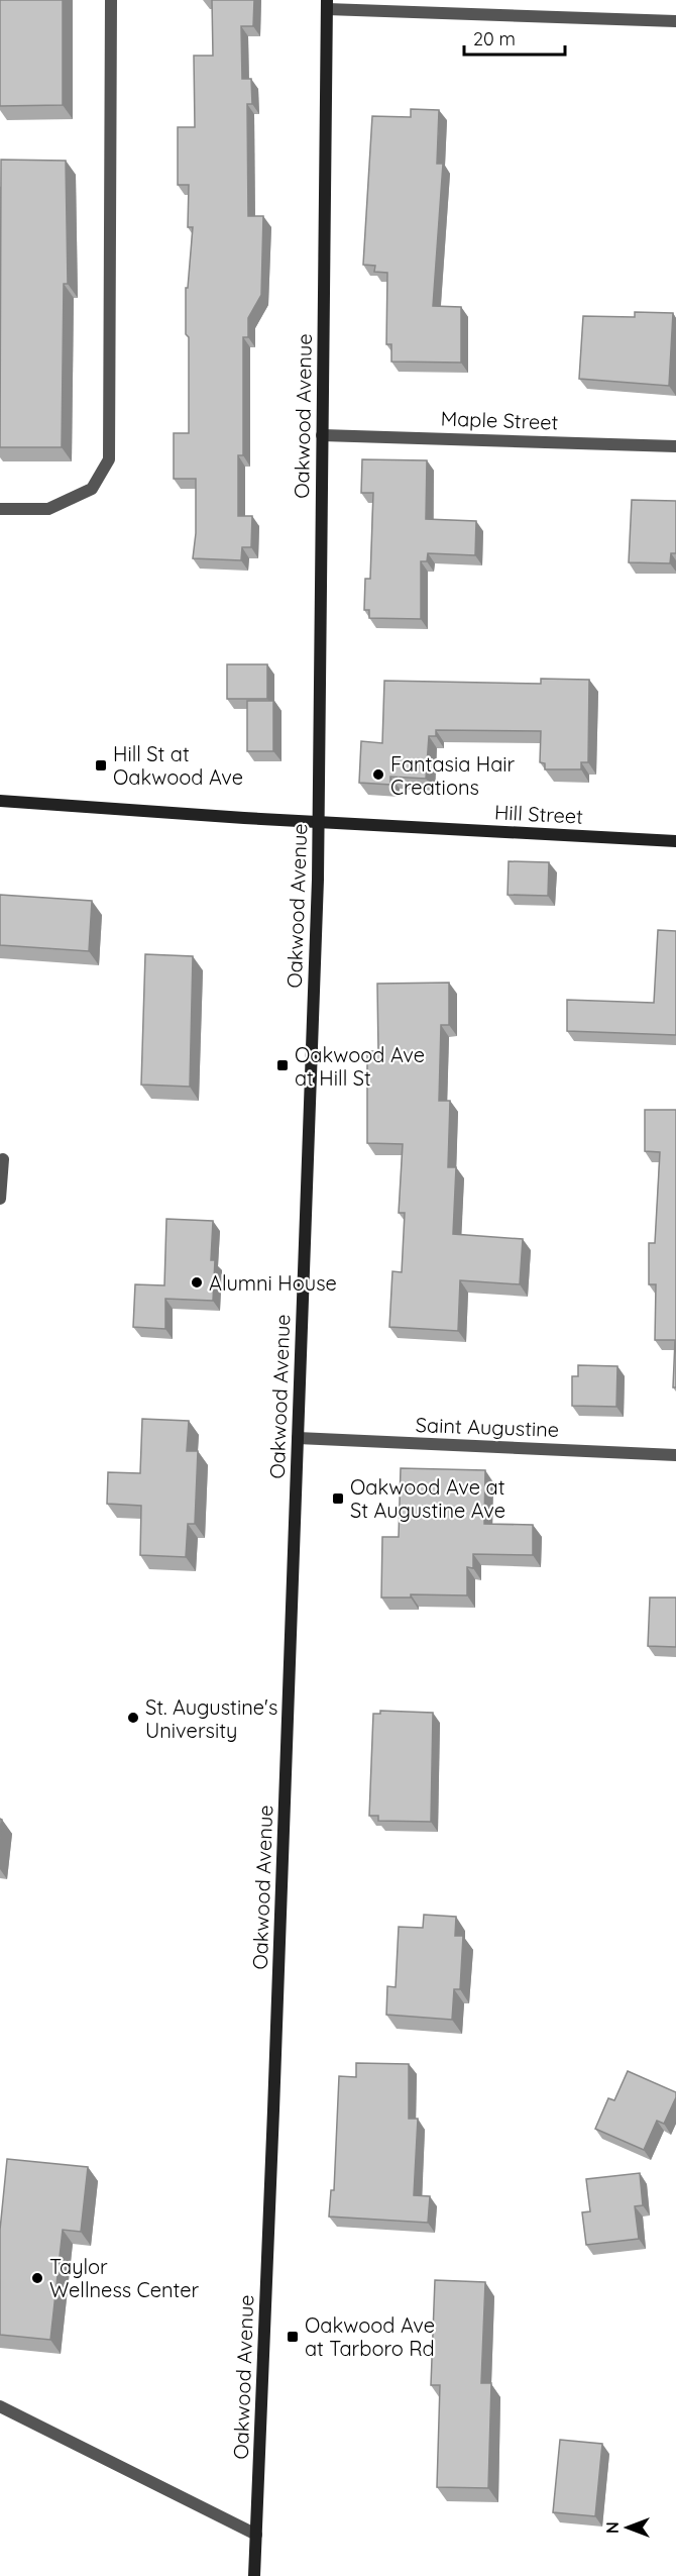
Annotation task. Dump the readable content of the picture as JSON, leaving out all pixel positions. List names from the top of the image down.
{
  "streets": {
    "street": [
      "Oakwood Avenue",
      "Maple Street",
      "Hill Street",
      "Saint Augustine"
    ]
  },
  "crossings": [
    ["Oakwood Avenue", "Maple Street"],
    ["Oakwood Avenue", "Hill Street"],
    ["Oakwood Avenue", "Saint Augustine"]
  ],
  "places": {
    "transit": [
      "Hill St at Oakwood Ave",
      "Oakwood Ave at Hill St",
      "Oakwood Ave at St Augustine Ave",
      "Oakwood Ave at Tarboro Rd"
    ],
    "other": [
      "Fantasia Hair Creations",
      "Alumni House",
      "St. Augustine's University",
      "Taylor Wellness Center"
    ]
  },
  "scale_bar": "20 m",
  "north": "left"
}
